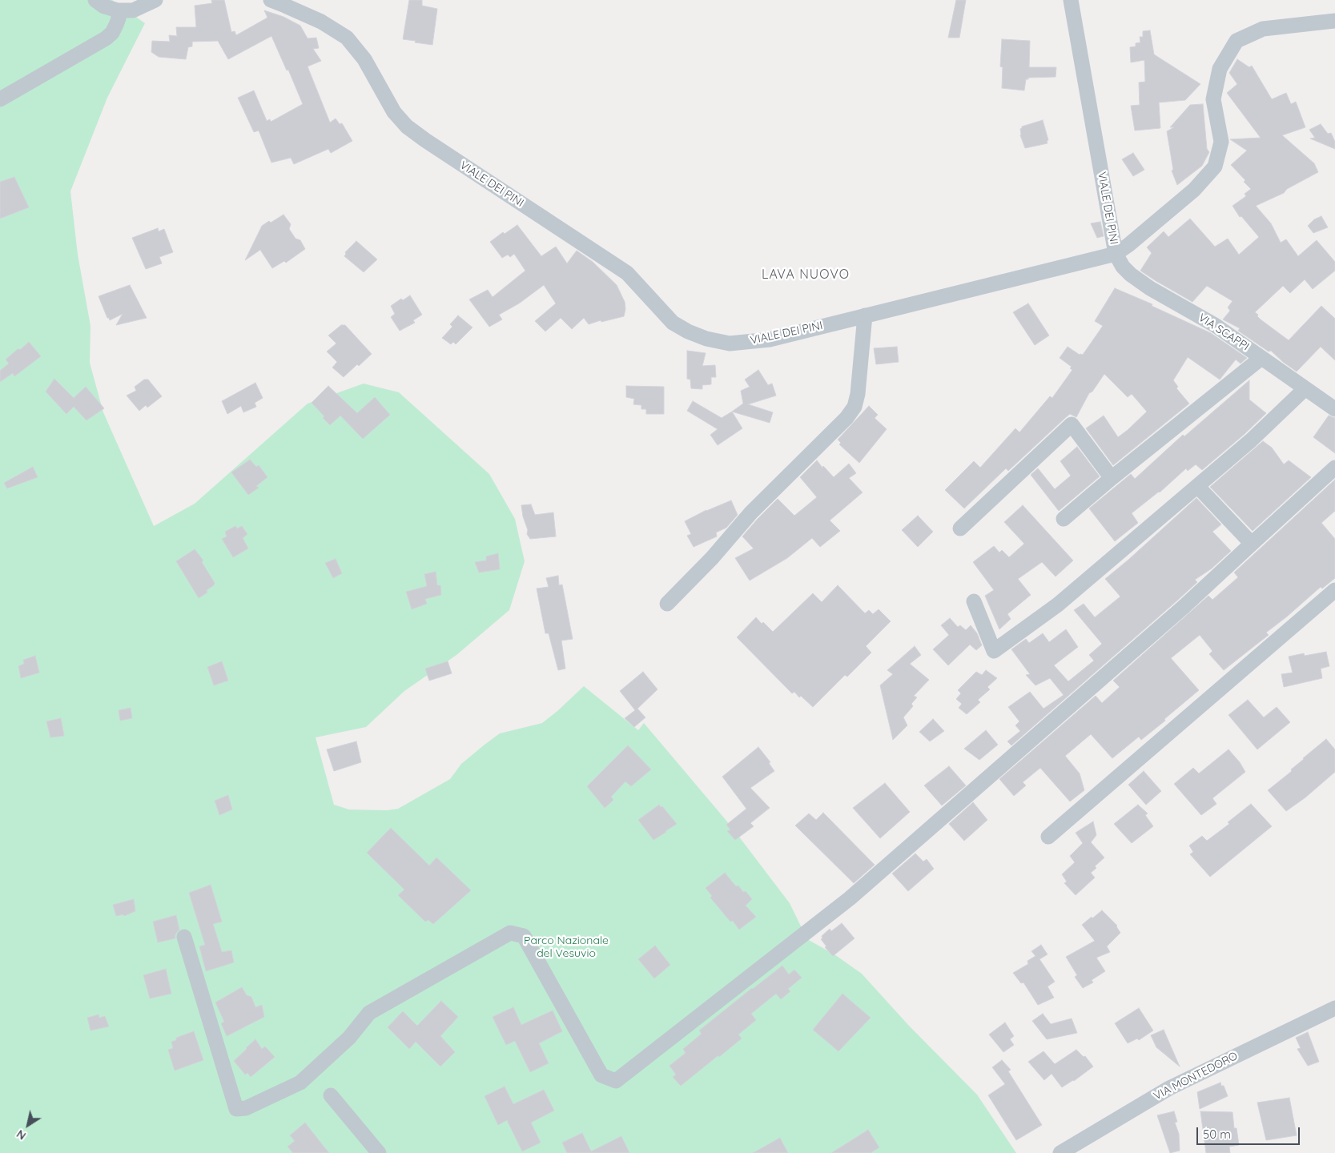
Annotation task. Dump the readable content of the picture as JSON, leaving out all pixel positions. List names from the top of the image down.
{
  "streets": {
    "street": ["VIALE DEI PINI", "VIA SCAPPI", "VIA MONTEDORO"]
  },
  "crossings": [
    ["VIALE DEI PINI", "VIA SCAPPI"]
  ],
  "districts": ["LAVA NUOVO"],
  "parks": ["Parco Nazionale del Vesuvio"],
  "scale_bar": "50 m",
  "north": "bottom left"
}
